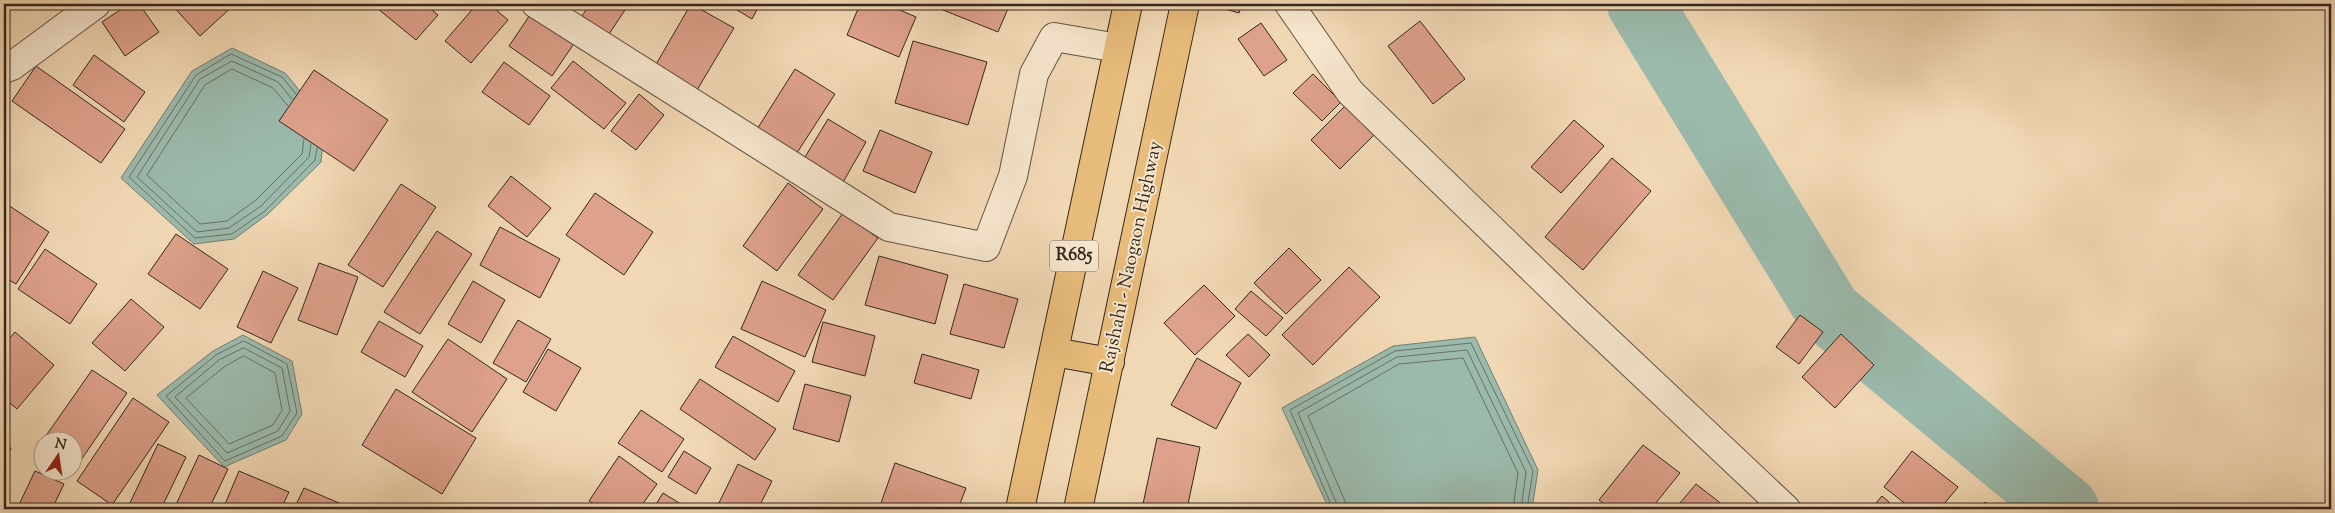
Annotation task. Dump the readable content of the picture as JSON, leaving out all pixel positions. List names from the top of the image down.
{
  "streets": {
    "main road": ["R685", "Rajshahi - Naogaon Highway"]
  },
  "north": "top"
}
